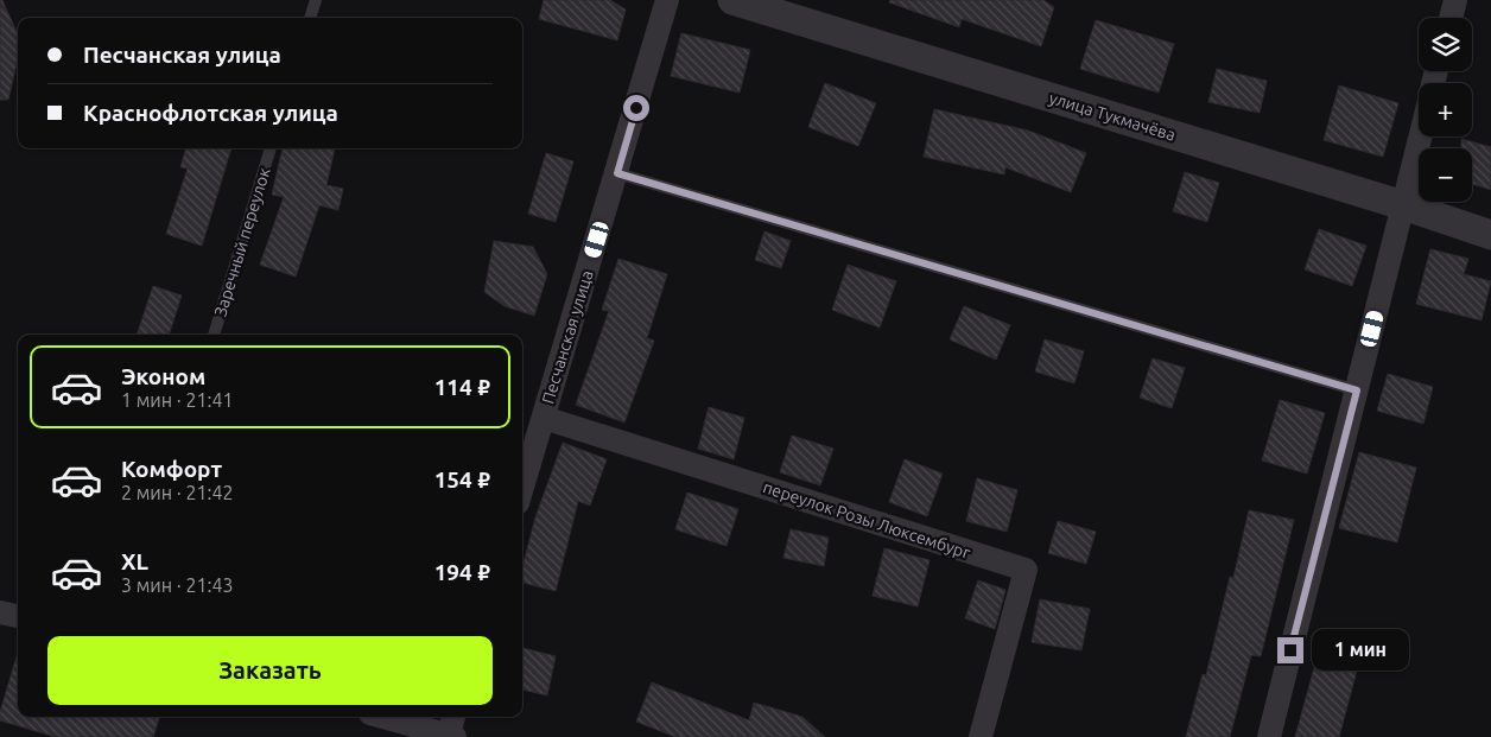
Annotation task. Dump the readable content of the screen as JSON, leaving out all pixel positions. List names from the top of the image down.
{
  "streets": {
    "street": ["улица Тукмачёва", "Песчанская улица", "переулок Розы Люксембург"],
    "lane": ["Заречный переулок"]
  },
  "crossings": [
    ["Песчанская улица", "переулок Розы Люксембург"]
  ],
  "page": {
    "map_buttons": ["+", "−"],
    "banner": ["Песчанская улица", "Краснофлотская улица"],
    "list": [
      {
        "name": "Эконом",
        "note": "1 мин · 21:41",
        "value": "114 ₽"
      },
      {
        "name": "Комфорт",
        "note": "2 мин · 21:42",
        "value": "154 ₽"
      },
      {
        "name": "XL",
        "note": "3 мин · 21:43",
        "value": "194 ₽"
      }
    ],
    "buttons": "Заказать",
    "bubble": "1 мин"
  }
}
